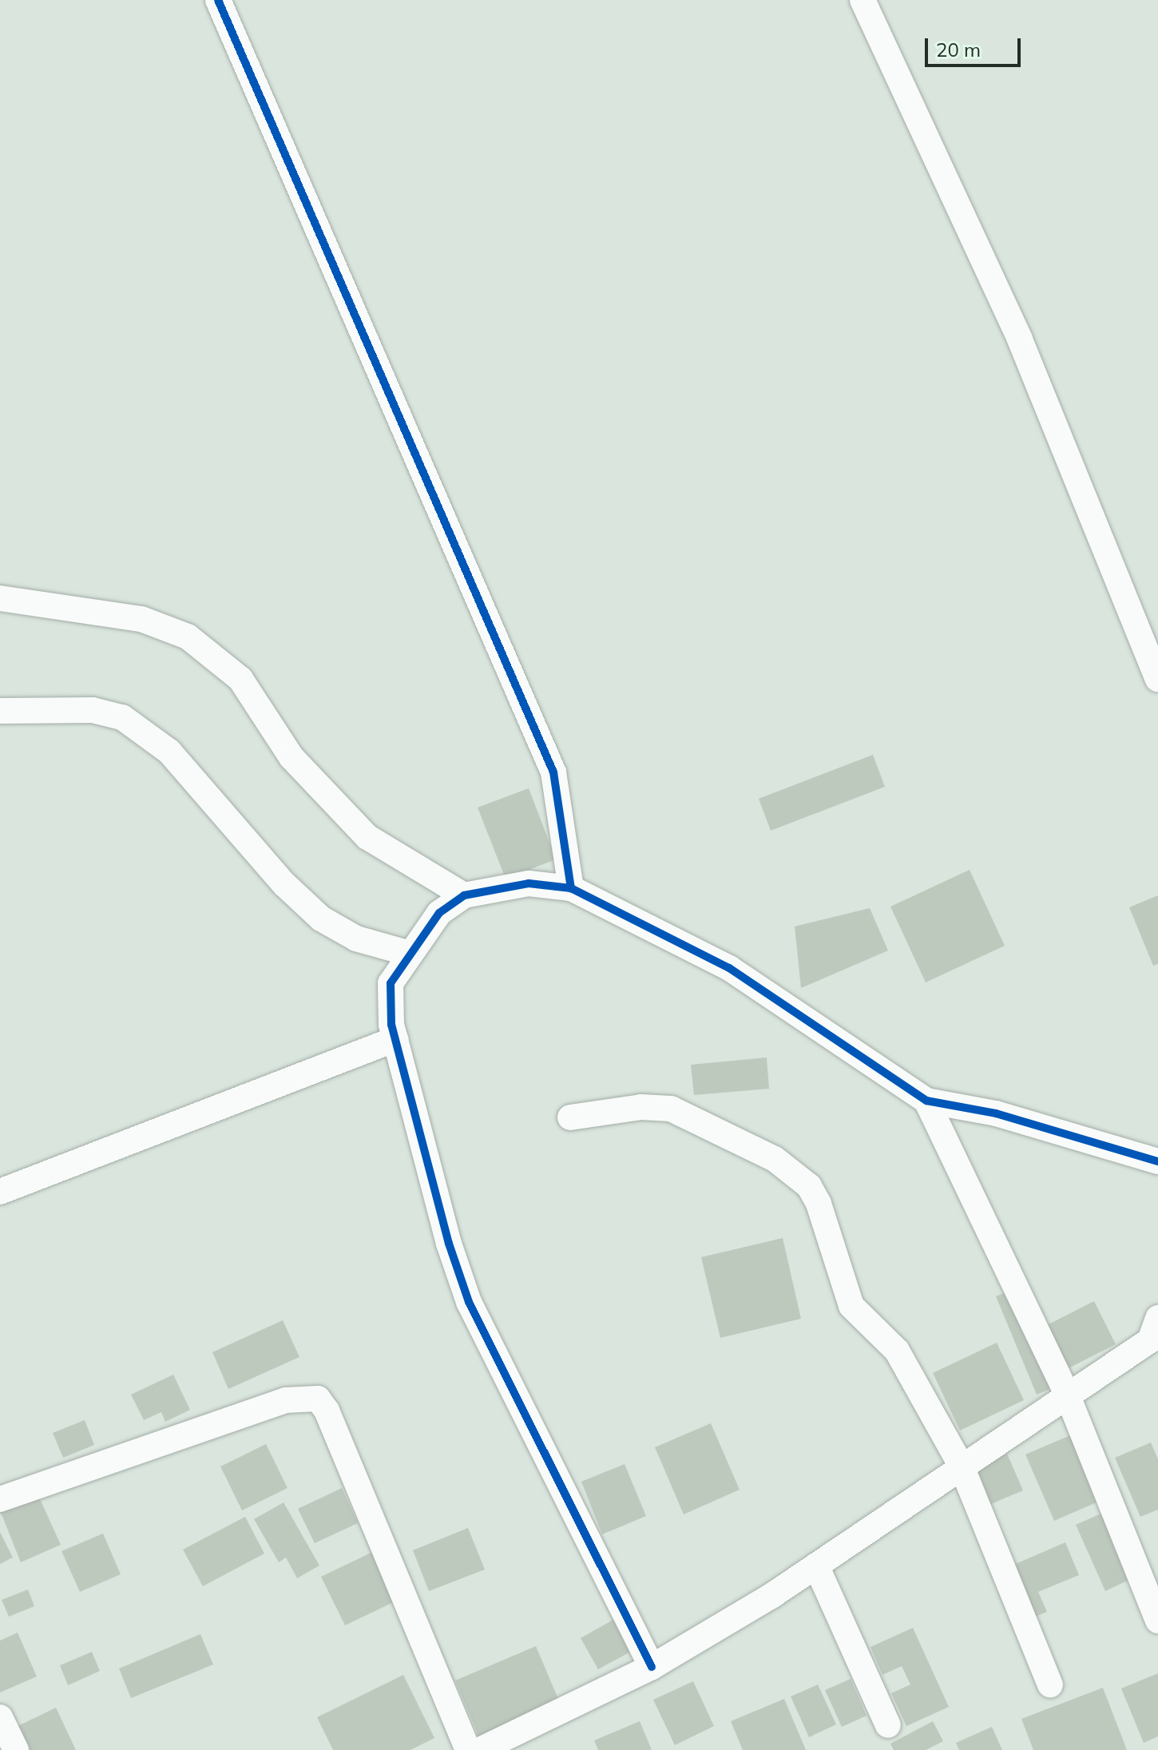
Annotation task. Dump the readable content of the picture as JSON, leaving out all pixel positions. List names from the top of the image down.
{
  "scale_bar": "20 m"
}
